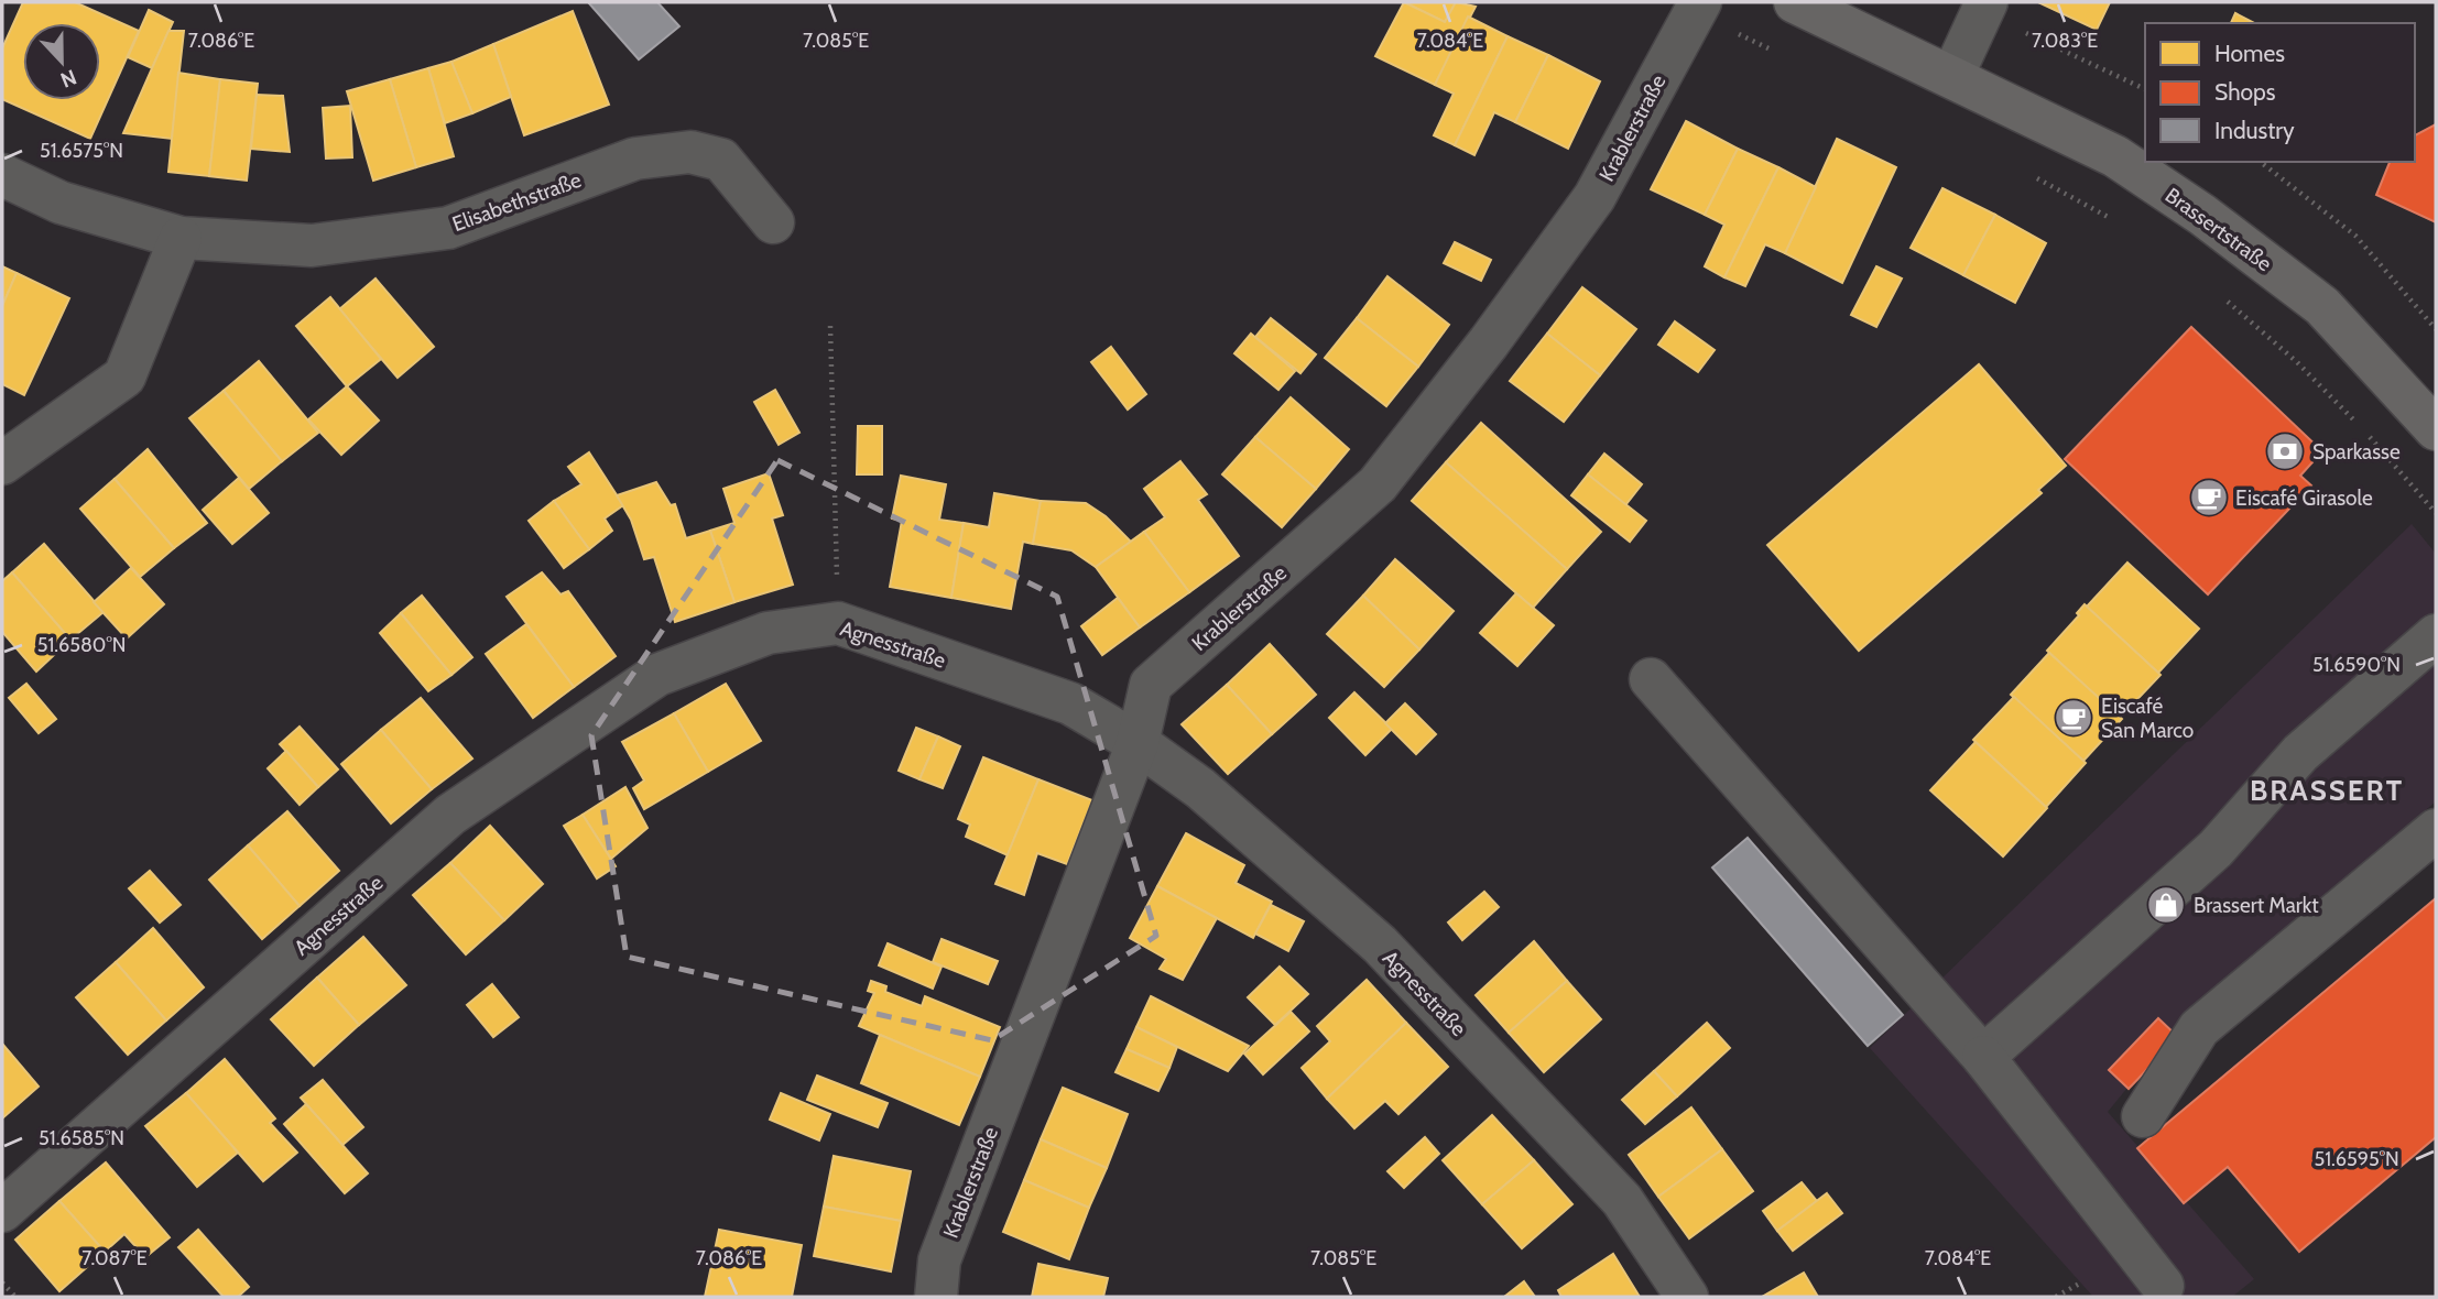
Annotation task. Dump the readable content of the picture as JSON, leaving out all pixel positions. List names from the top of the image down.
{
  "streets": {
    "main road": ["Brassertstraße"],
    "street": ["Krablerstraße", "Elisabethstraße", "Agnesstraße"]
  },
  "crossings": [
    ["Krablerstraße", "Agnesstraße"]
  ],
  "districts": ["BRASSERT"],
  "places": {
    "bank": ["Sparkasse"],
    "cafe": ["Eiscafé Girasole", "Eiscafé San Marco"],
    "shop": ["Brassert Markt"]
  },
  "legend": ["Homes", "Shops", "Industry"],
  "north": "bottom",
  "coordinates": [
    "7.086°E",
    "7.085°E",
    "7.084°E",
    "7.083°E",
    "51.6575°N",
    "51.6580°N",
    "51.6590°N",
    "51.6585°N",
    "51.6595°N",
    "7.087°E"
  ]
}
